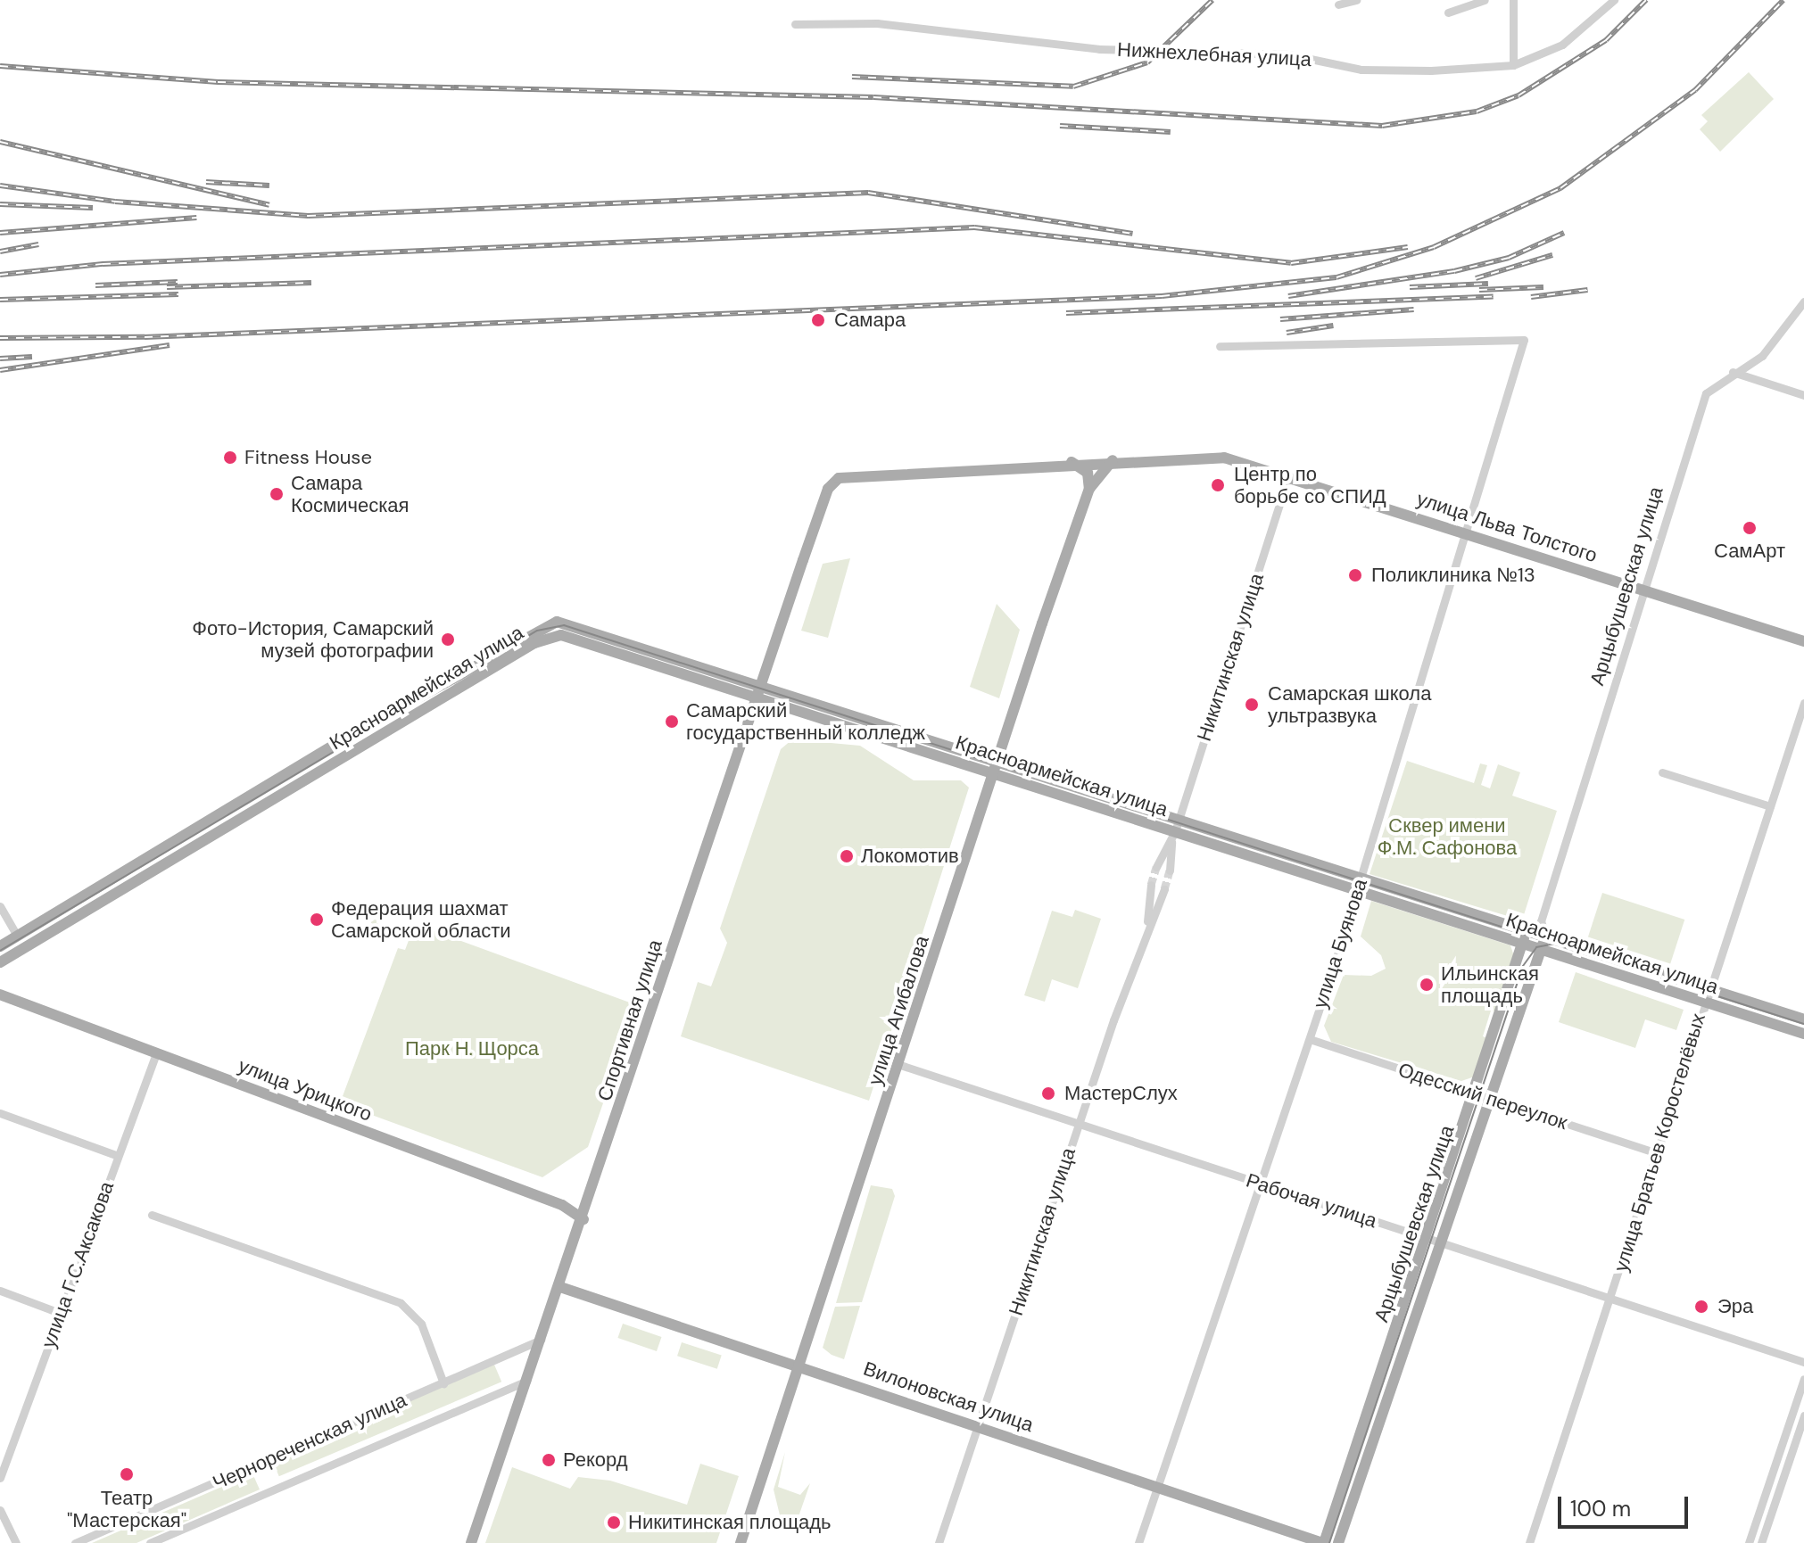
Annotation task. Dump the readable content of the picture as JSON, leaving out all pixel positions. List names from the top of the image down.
{
  "streets": {
    "main road": [
      "улица Льва Толстого",
      "Арцыбушевская улица",
      "Красноармейская улица",
      "улица Агибалова",
      "Спортивная улица",
      "улица Урицкого",
      "Вилоновская улица"
    ],
    "street": [
      "Нижнехлебная улица",
      "Никитинская улица",
      "улица Буянова",
      "Одесский переулок",
      "улица Братьев Коростелёвых",
      "Рабочая улица",
      "улица Г.С.Аксакова",
      "Чернореченская улица"
    ]
  },
  "crossings": [
    ["улица Льва Толстого", "Арцыбушевская улица"],
    ["улица Льва Толстого", "Никитинская улица"],
    ["улица Льва Толстого", "улица Буянова"],
    ["улица Льва Толстого", "Спортивная улица"],
    ["Арцыбушевская улица", "Красноармейская улица"],
    ["Арцыбушевская улица", "Одесский переулок"],
    ["Арцыбушевская улица", "Рабочая улица"],
    ["Арцыбушевская улица", "Вилоновская улица"],
    ["Никитинская улица", "Красноармейская улица"],
    ["Никитинская улица", "Рабочая улица"],
    ["Никитинская улица", "Вилоновская улица"],
    ["Красноармейская улица", "улица Буянова"],
    ["Красноармейская улица", "улица Агибалова"],
    ["Красноармейская улица", "Спортивная улица"],
    ["Красноармейская улица", "улица Братьев Коростелёвых"],
    ["улица Буянова", "Одесский переулок"],
    ["улица Буянова", "Рабочая улица"],
    ["улица Буянова", "Вилоновская улица"],
    ["улица Агибалова", "Рабочая улица"],
    ["улица Агибалова", "Вилоновская улица"],
    ["Спортивная улица", "улица Урицкого"],
    ["Спортивная улица", "Вилоновская улица"],
    ["Спортивная улица", "Чернореченская улица"],
    ["улица Урицкого", "улица Г.С.Аксакова"],
    ["Одесский переулок", "улица Братьев Коростелёвых"],
    ["улица Братьев Коростелёвых", "Рабочая улица"]
  ],
  "parks": ["Cквер имени Ф.М. Сафонова", "Парк Н. Щорса"],
  "places": [
    "Самара",
    "Fitness House",
    "Центр по борьбе со СПИД",
    "Самара Космическая",
    "СамАрт",
    "Поликлиника №13",
    "Фото-История, Самарский музей фотографии",
    "Самарская школа ультразвука",
    "Самарский государственный колледж",
    "Локомотив",
    "Федерация шахмат Самарской области",
    "Ильинская площадь",
    "МастерСлух",
    "Эра",
    "Рекорд",
    "Театр \"Мастерская\"",
    "Никитинская площадь"
  ],
  "scale_bar": "100 m"
}
